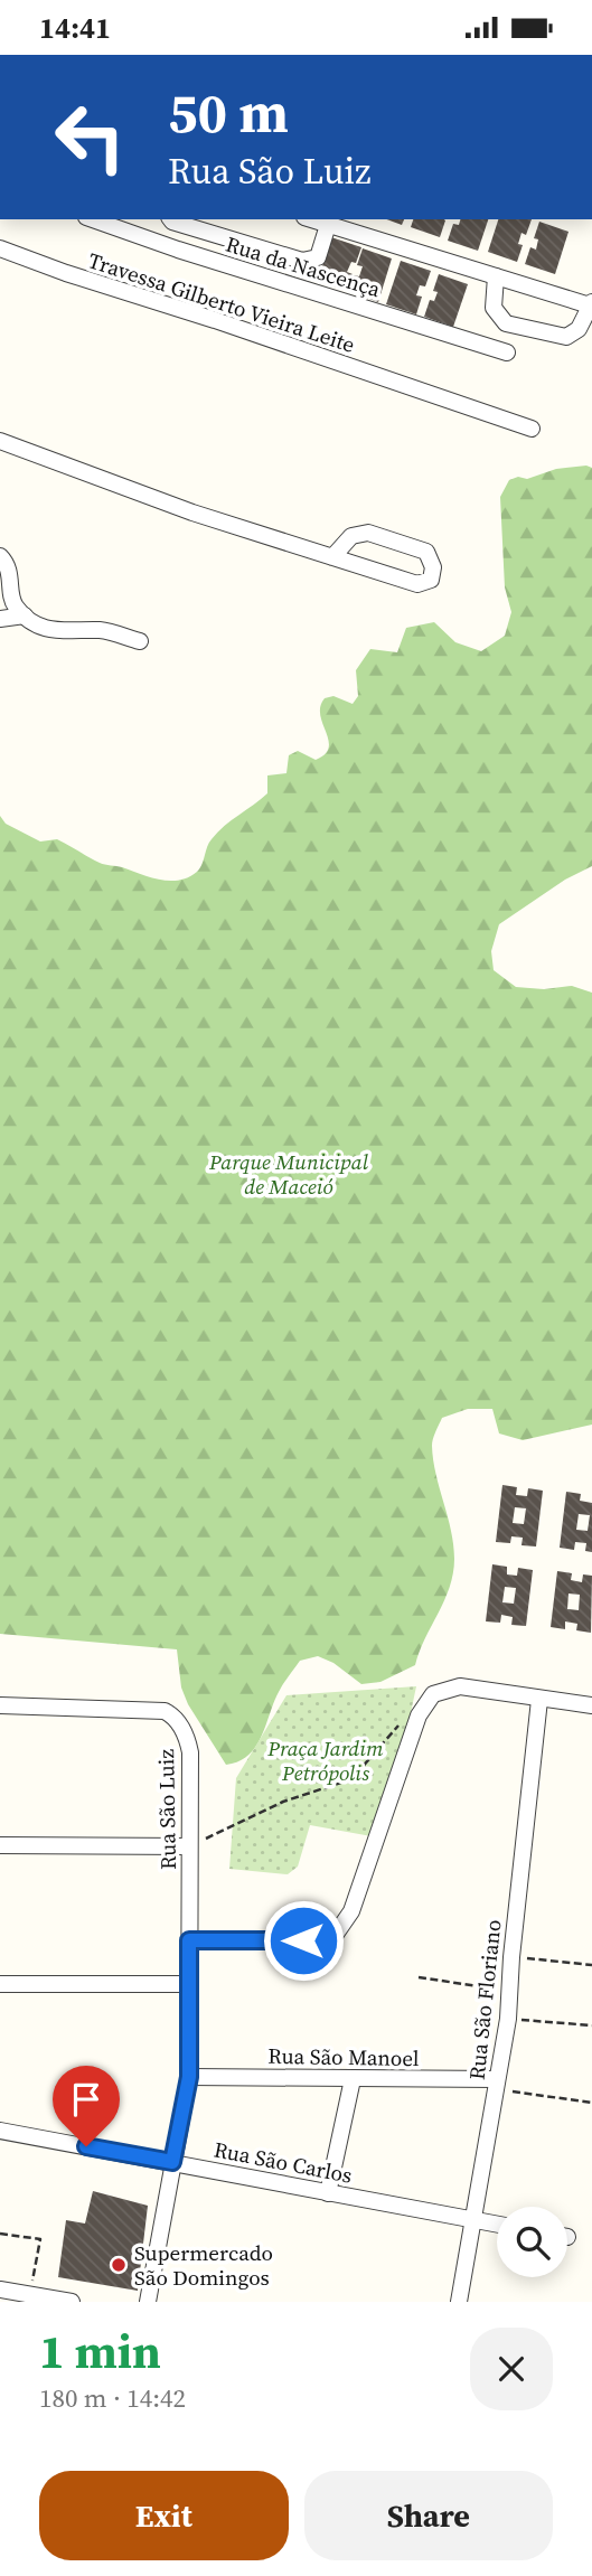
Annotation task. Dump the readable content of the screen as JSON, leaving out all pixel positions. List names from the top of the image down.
{
  "streets": {
    "street": [
      "Rua da Nascença",
      "Travessa Gilberto Vieira Leite",
      "Rua São Luiz",
      "Rua São Floriano",
      "Rua São Manoel",
      "Rua São Carlos"
    ]
  },
  "crossings": [
    ["Rua São Luiz", "Rua São Manoel"],
    ["Rua São Luiz", "Rua São Carlos"],
    ["Rua São Floriano", "Rua São Manoel"],
    ["Rua São Floriano", "Rua São Carlos"]
  ],
  "parks": ["Parque Municipal de Maceió", "Praça Jardim Petrópolis"],
  "places": ["Supermercado São Domingos"],
  "page": {
    "status": "14:41",
    "turn": ["50 m", "Rua São Luiz"],
    "heading": ["1 min", "180 m · 14:42"],
    "buttons": ["Exit", "Share"]
  }
}
